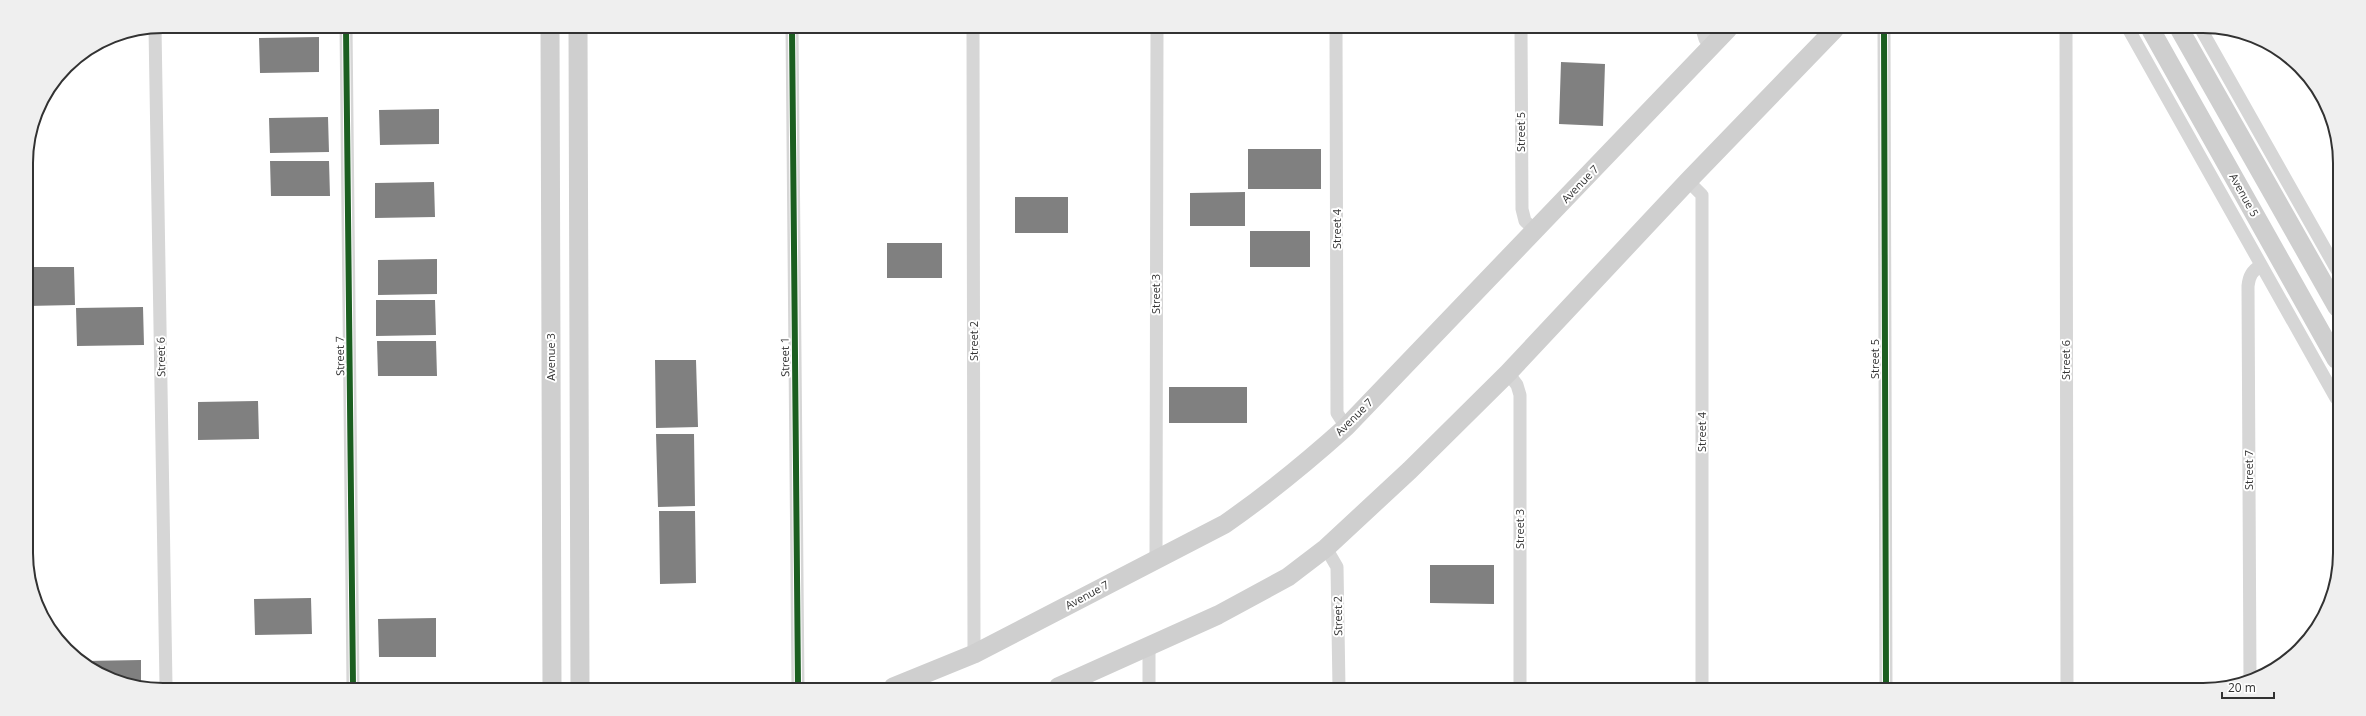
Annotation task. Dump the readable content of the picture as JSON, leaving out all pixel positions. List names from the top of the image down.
{
  "streets": {
    "main road": ["Avenue 7", "Avenue 5", "Avenue 3"],
    "street": [
      "Street 5",
      "Street 4",
      "Street 3",
      "Street 2",
      "Street 7",
      "Street 6",
      "Street 1"
    ]
  },
  "crossings": [
    ["Street 5", "Avenue 7"],
    ["Avenue 7", "Street 4"],
    ["Avenue 7", "Street 3"],
    ["Avenue 7", "Street 2"]
  ],
  "scale_bar": "20 m"
}
